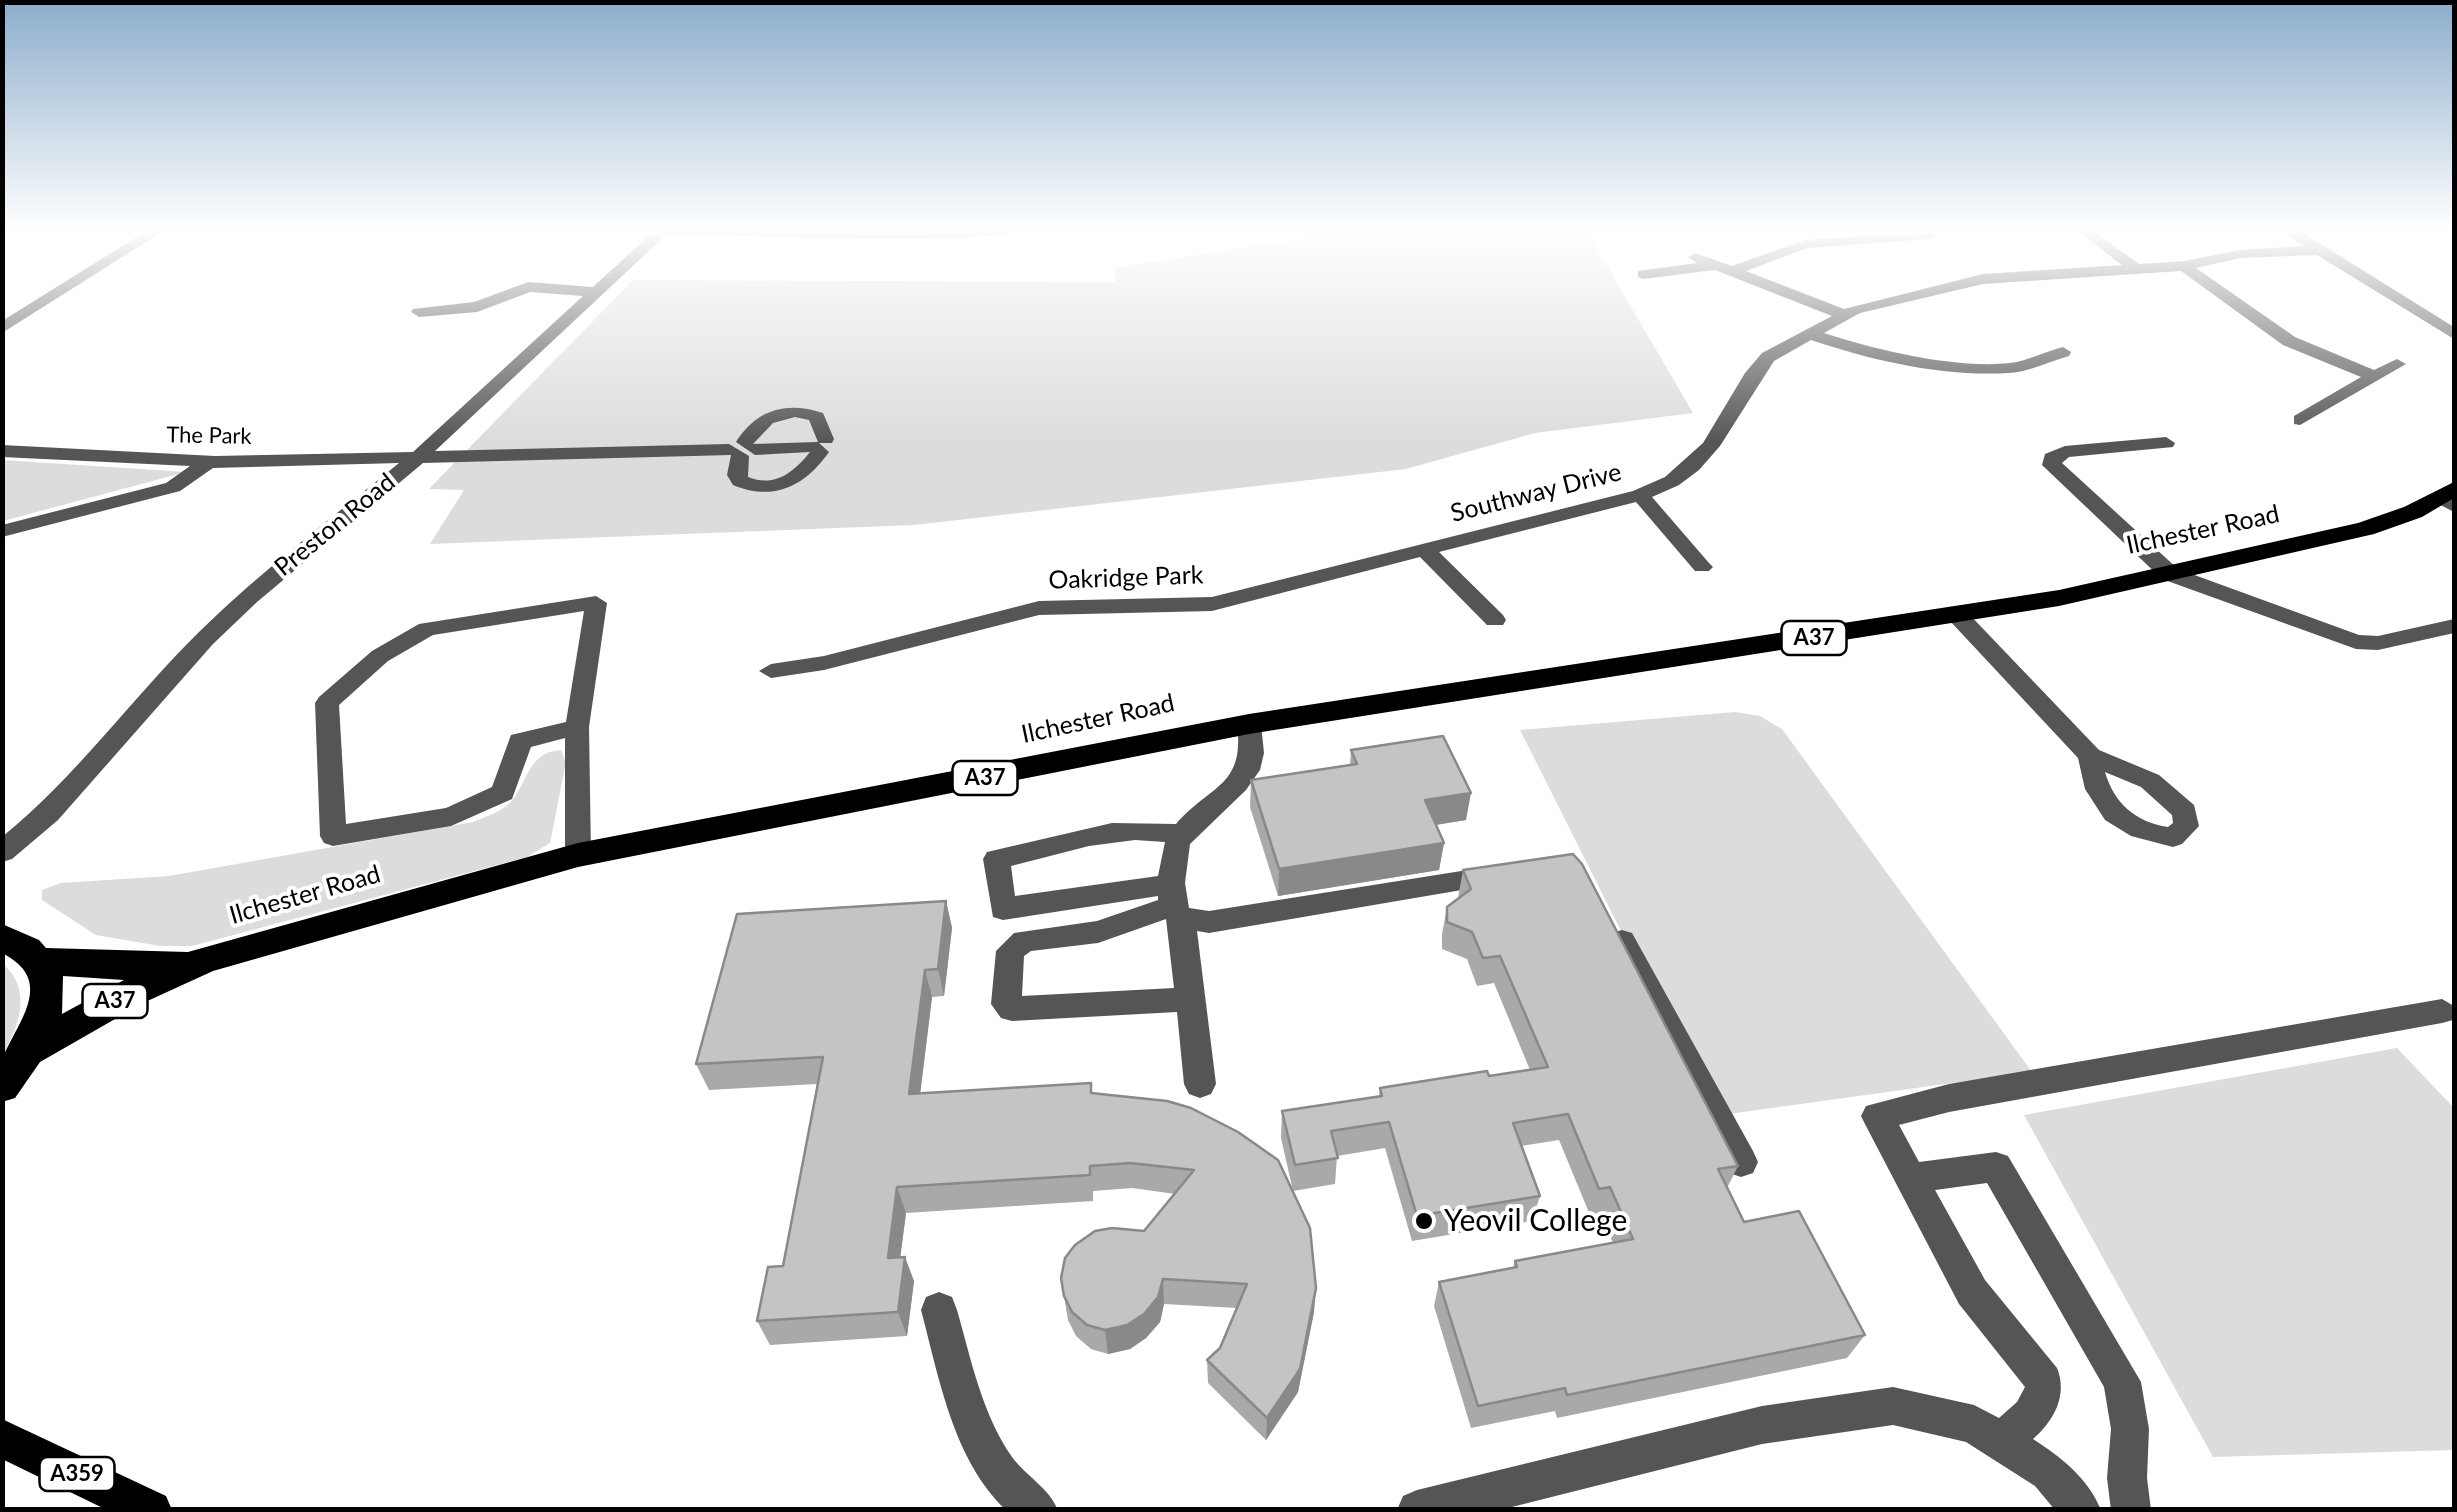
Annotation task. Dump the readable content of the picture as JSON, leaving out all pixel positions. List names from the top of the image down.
{
  "streets": {
    "highway": ["Ilchester Road", "A37"],
    "main road": ["A359"],
    "street": [
      "The Park",
      "Southway Drive",
      "Preston Road",
      "Oakridge Park"
    ]
  },
  "crossings": [
    ["The Park", "Preston Road"],
    ["Southway Drive", "Oakridge Park"],
    ["Ilchester Road", "A37"]
  ],
  "places": ["Yeovil College"]
}
